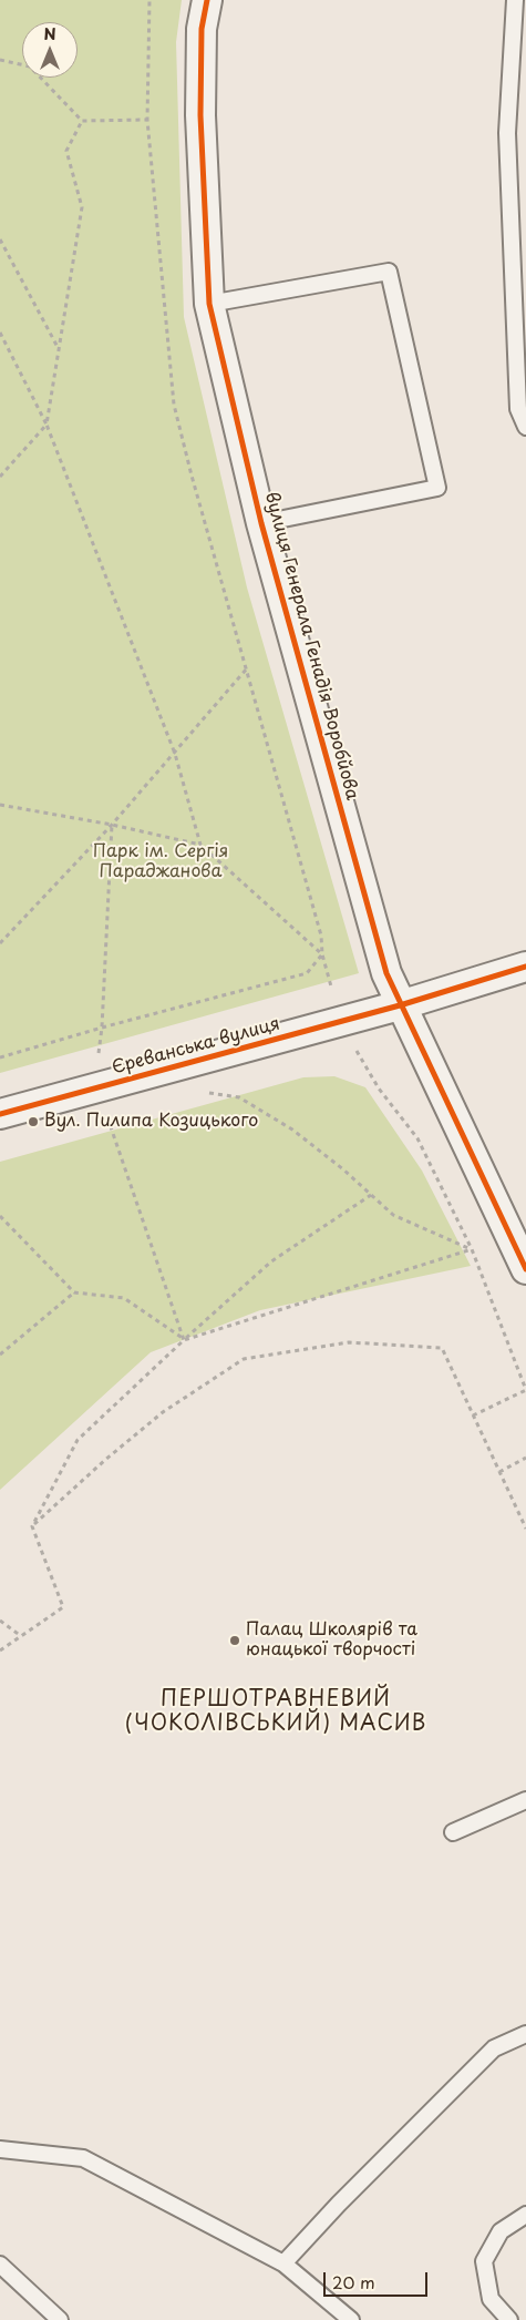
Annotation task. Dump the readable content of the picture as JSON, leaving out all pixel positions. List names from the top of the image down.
{
  "streets": {
    "street": ["вулиця Генерала Генадія Воробйова", "Єреванська вулиця"]
  },
  "crossings": [
    ["вулиця Генерала Генадія Воробйова", "Єреванська вулиця"]
  ],
  "districts": ["ПЕРШОТРАВНЕВИЙ (ЧОКОЛІВСЬКИЙ) МАСИВ"],
  "parks": ["Парк ім. Сергія Параджанова"],
  "places": ["Вул. Пилипа Козицького", "Палац Школярів та юнацької творчості"],
  "scale_bar": "20 m",
  "north": "top"
}
